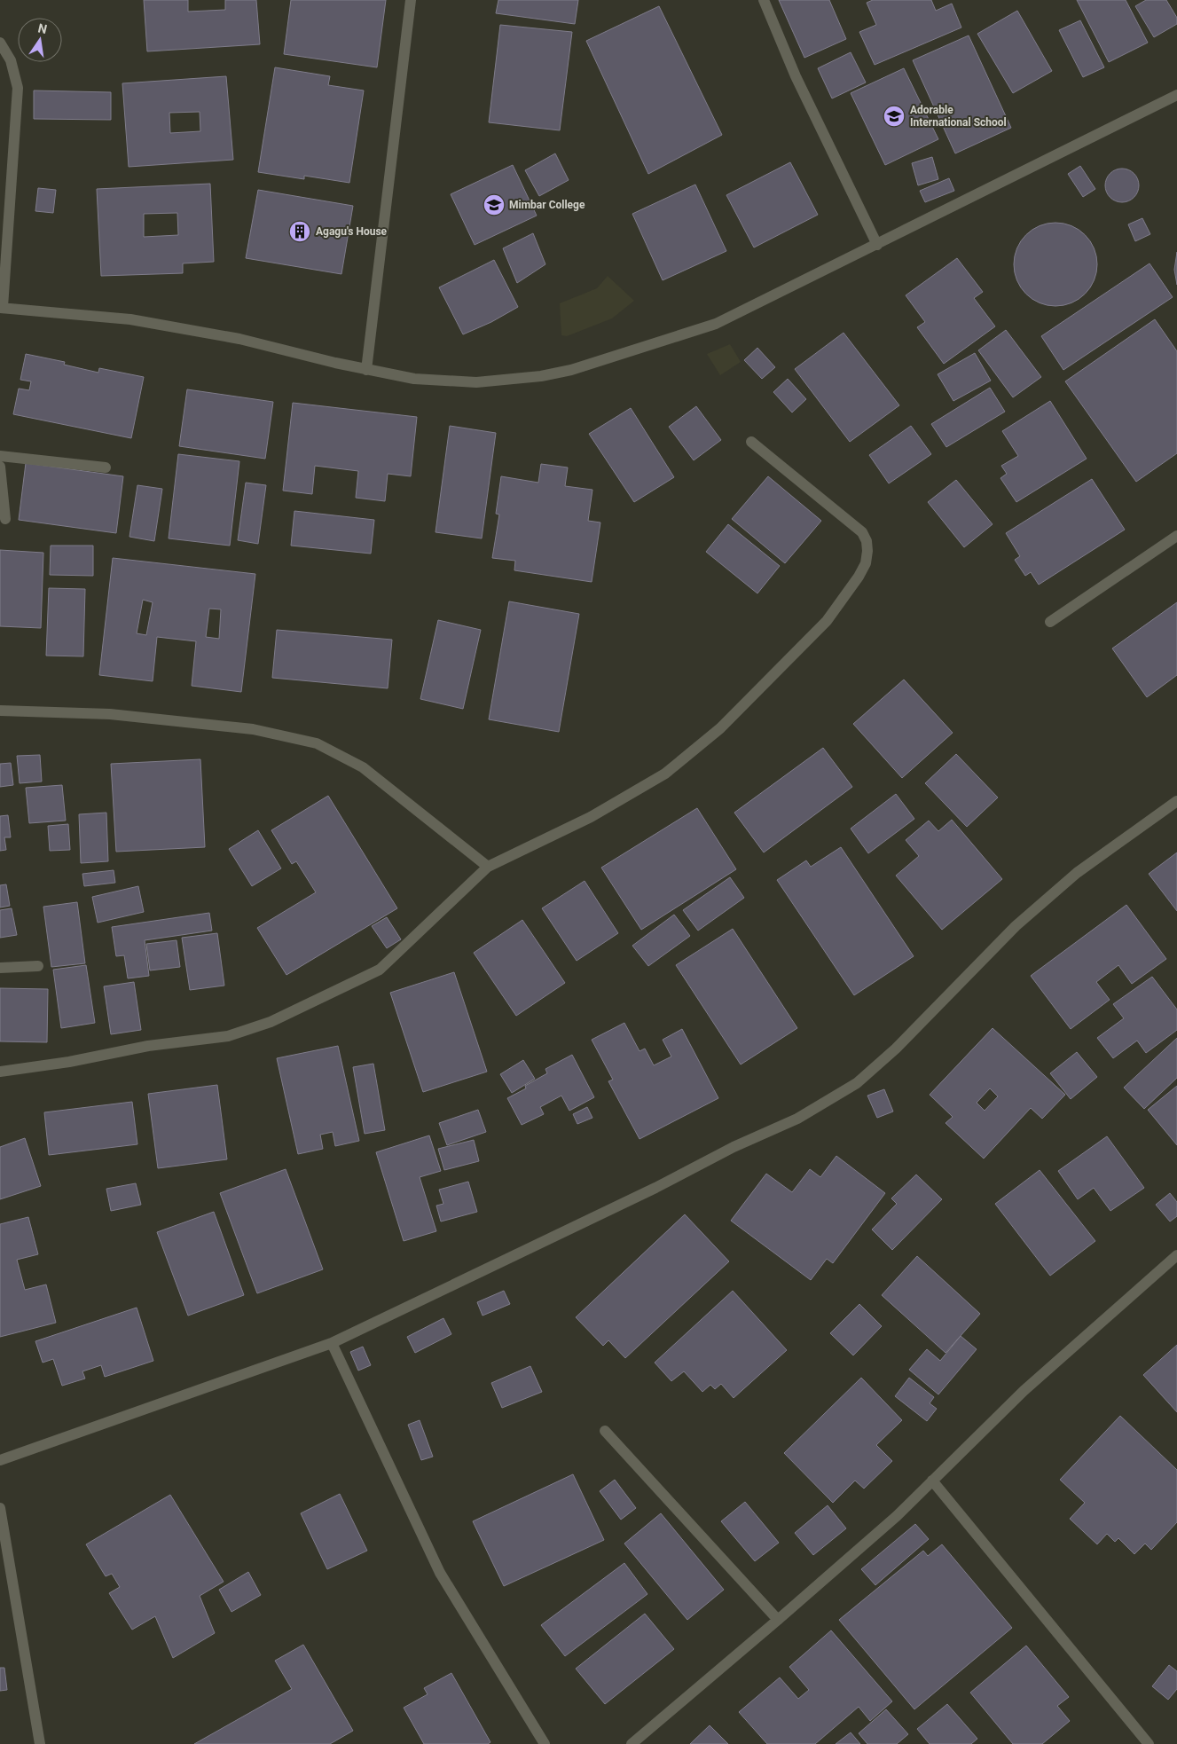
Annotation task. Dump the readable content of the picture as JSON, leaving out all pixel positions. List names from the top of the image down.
{
  "places": {
    "school or university": ["Adorable International School", "Mimbar College"],
    "building": ["Agagu's House"]
  },
  "north": "top"
}
